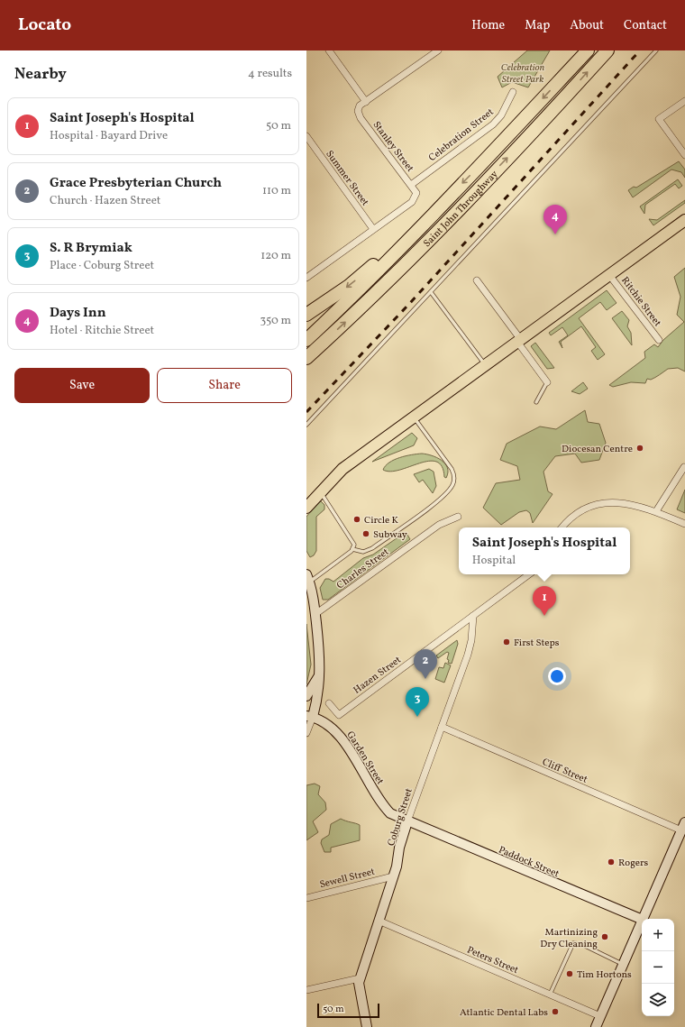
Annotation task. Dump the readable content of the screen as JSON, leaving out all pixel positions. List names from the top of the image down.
{
  "streets": {
    "highway": ["Saint John Throughway"],
    "street": [
      "Celebration Street",
      "Stanley Street",
      "Summer Street",
      "Ritchie Street",
      "Charles Street",
      "Hazen Street",
      "Garden Street",
      "Cliff Street",
      "Coburg Street",
      "Paddock Street",
      "Sewell Street",
      "Peters Street"
    ]
  },
  "crossings": [
    ["Celebration Street", "Stanley Street"],
    ["Stanley Street", "Summer Street"],
    ["Hazen Street", "Coburg Street"],
    ["Garden Street", "Coburg Street"],
    ["Garden Street", "Paddock Street"],
    ["Cliff Street", "Coburg Street"],
    ["Coburg Street", "Paddock Street"],
    ["Coburg Street", "Sewell Street"],
    ["Coburg Street", "Peters Street"]
  ],
  "parks": ["Celebration Street Park"],
  "places": [
    "Diocesan Centre",
    "Circle K",
    "Subway",
    "First Steps",
    "Rogers",
    "Martinizing Dry Cleaning",
    "Tim Hortons",
    "Atlantic Dental Labs"
  ],
  "scale_bar": "50 m",
  "page": {
    "header": "Locato",
    "nav": [
      "Home",
      "Map",
      "About",
      "Contact"
    ],
    "heading": ["Nearby", "4 results"],
    "list": [
      {
        "mark": "1",
        "name": "Saint Joseph's Hospital",
        "note": "Hospital · Bayard Drive",
        "value": "50 m"
      },
      {
        "mark": "2",
        "name": "Grace Presbyterian Church",
        "note": "Church · Hazen Street",
        "value": "110 m"
      },
      {
        "mark": "3",
        "name": "S. R Brymiak",
        "note": "Place · Coburg Street",
        "value": "120 m"
      },
      {
        "mark": "4",
        "name": "Days Inn",
        "note": "Hotel · Ritchie Street",
        "value": "350 m"
      }
    ],
    "pins": [
      "4",
      "1",
      "2",
      "3"
    ],
    "buttons": ["Save", "Share"],
    "popup": ["Saint Joseph's Hospital", "Hospital"],
    "map_buttons": ["+", "−"],
    "scale": "50 m"
  }
}
